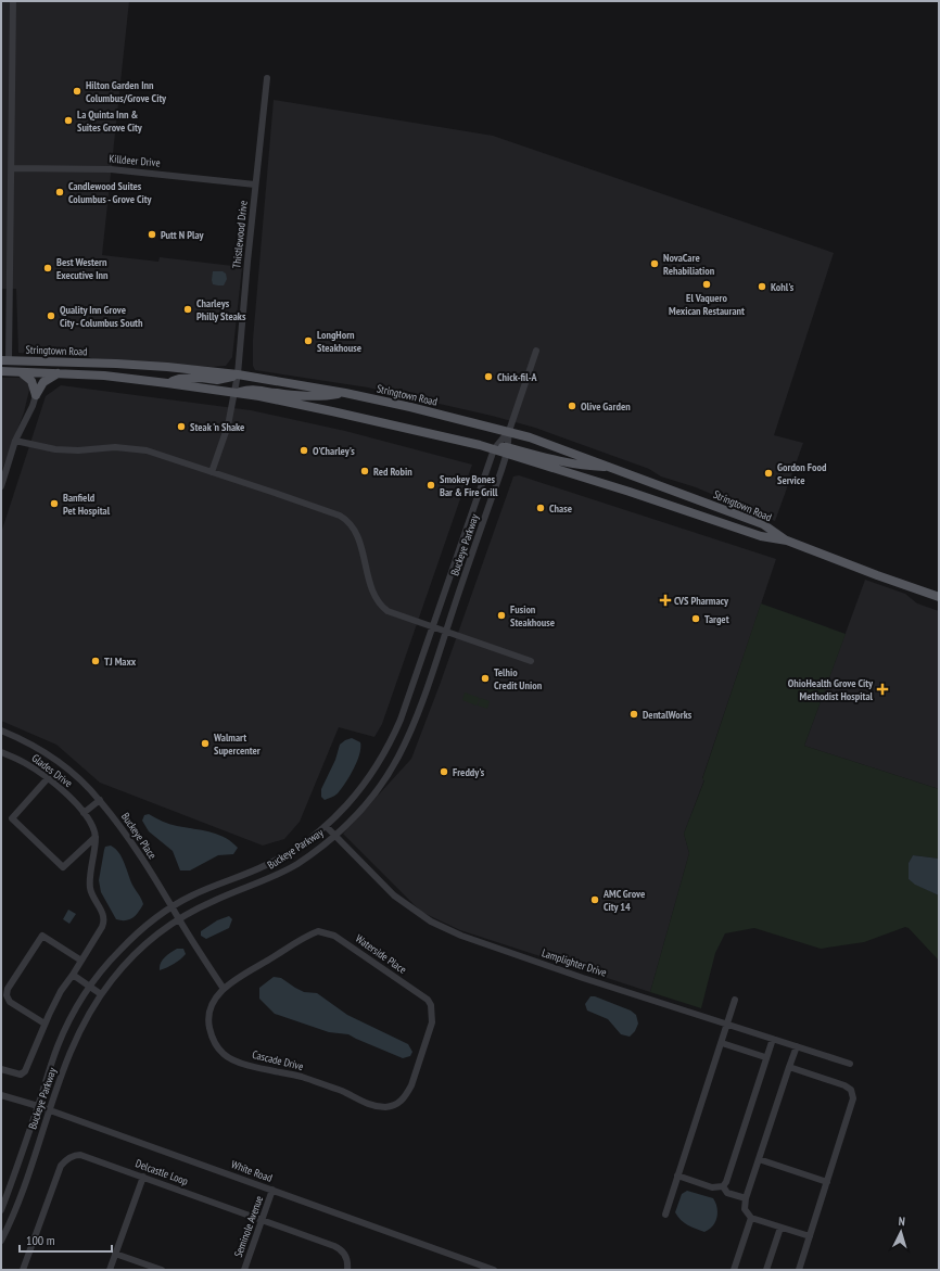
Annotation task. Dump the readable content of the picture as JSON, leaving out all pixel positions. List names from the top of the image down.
{
  "streets": {
    "main road": ["Stringtown Road"],
    "street": [
      "Killdeer Drive",
      "Thistlewood Drive",
      "Buckeye Parkway",
      "Glades Drive",
      "Buckeye Place",
      "Waterside Place",
      "Lamplighter Drive",
      "Cascade Drive",
      "White Road",
      "Delcastle Loop",
      "Seminole Avenue"
    ]
  },
  "crossings": [
    ["Killdeer Drive", "Thistlewood Drive"],
    ["Thistlewood Drive", "Stringtown Road"],
    ["Stringtown Road", "Buckeye Parkway"],
    ["Buckeye Parkway", "Buckeye Place"],
    ["Buckeye Parkway", "Lamplighter Drive"],
    ["Buckeye Parkway", "White Road"],
    ["Buckeye Place", "Waterside Place"],
    ["Buckeye Place", "Cascade Drive"],
    ["Waterside Place", "Cascade Drive"],
    ["White Road", "Seminole Avenue"],
    ["Delcastle Loop", "Seminole Avenue"]
  ],
  "places": {
    "other": [
      "Hilton Garden Inn Columbus/Grove City",
      "La Quinta Inn & Suites Grove City",
      "Candlewood Suites Columbus - Grove City",
      "Putt N Play",
      "NovaCare Rehabiliation",
      "Best Western Executive Inn",
      "El Vaquero Mexican Restaurant",
      "Kohl's",
      "Charleys Philly Steaks",
      "Quality Inn Grove City - Columbus South",
      "LongHorn Steakhouse",
      "Chick-fil-A",
      "Olive Garden",
      "Steak 'n Shake",
      "O'Charley's",
      "Red Robin",
      "Gordon Food Service",
      "Smokey Bones Bar & Fire Grill",
      "Banfield Pet Hospital",
      "Chase",
      "Fusion Steakhouse",
      "Target",
      "TJ Maxx",
      "Telhio Credit Union",
      "DentalWorks",
      "Walmart Supercenter",
      "Freddy's",
      "AMC Grove City 14"
    ],
    "health": ["CVS Pharmacy", "OhioHealth Grove City Methodist Hospital"]
  },
  "scale_bar": "100 m",
  "north": "top"
}
